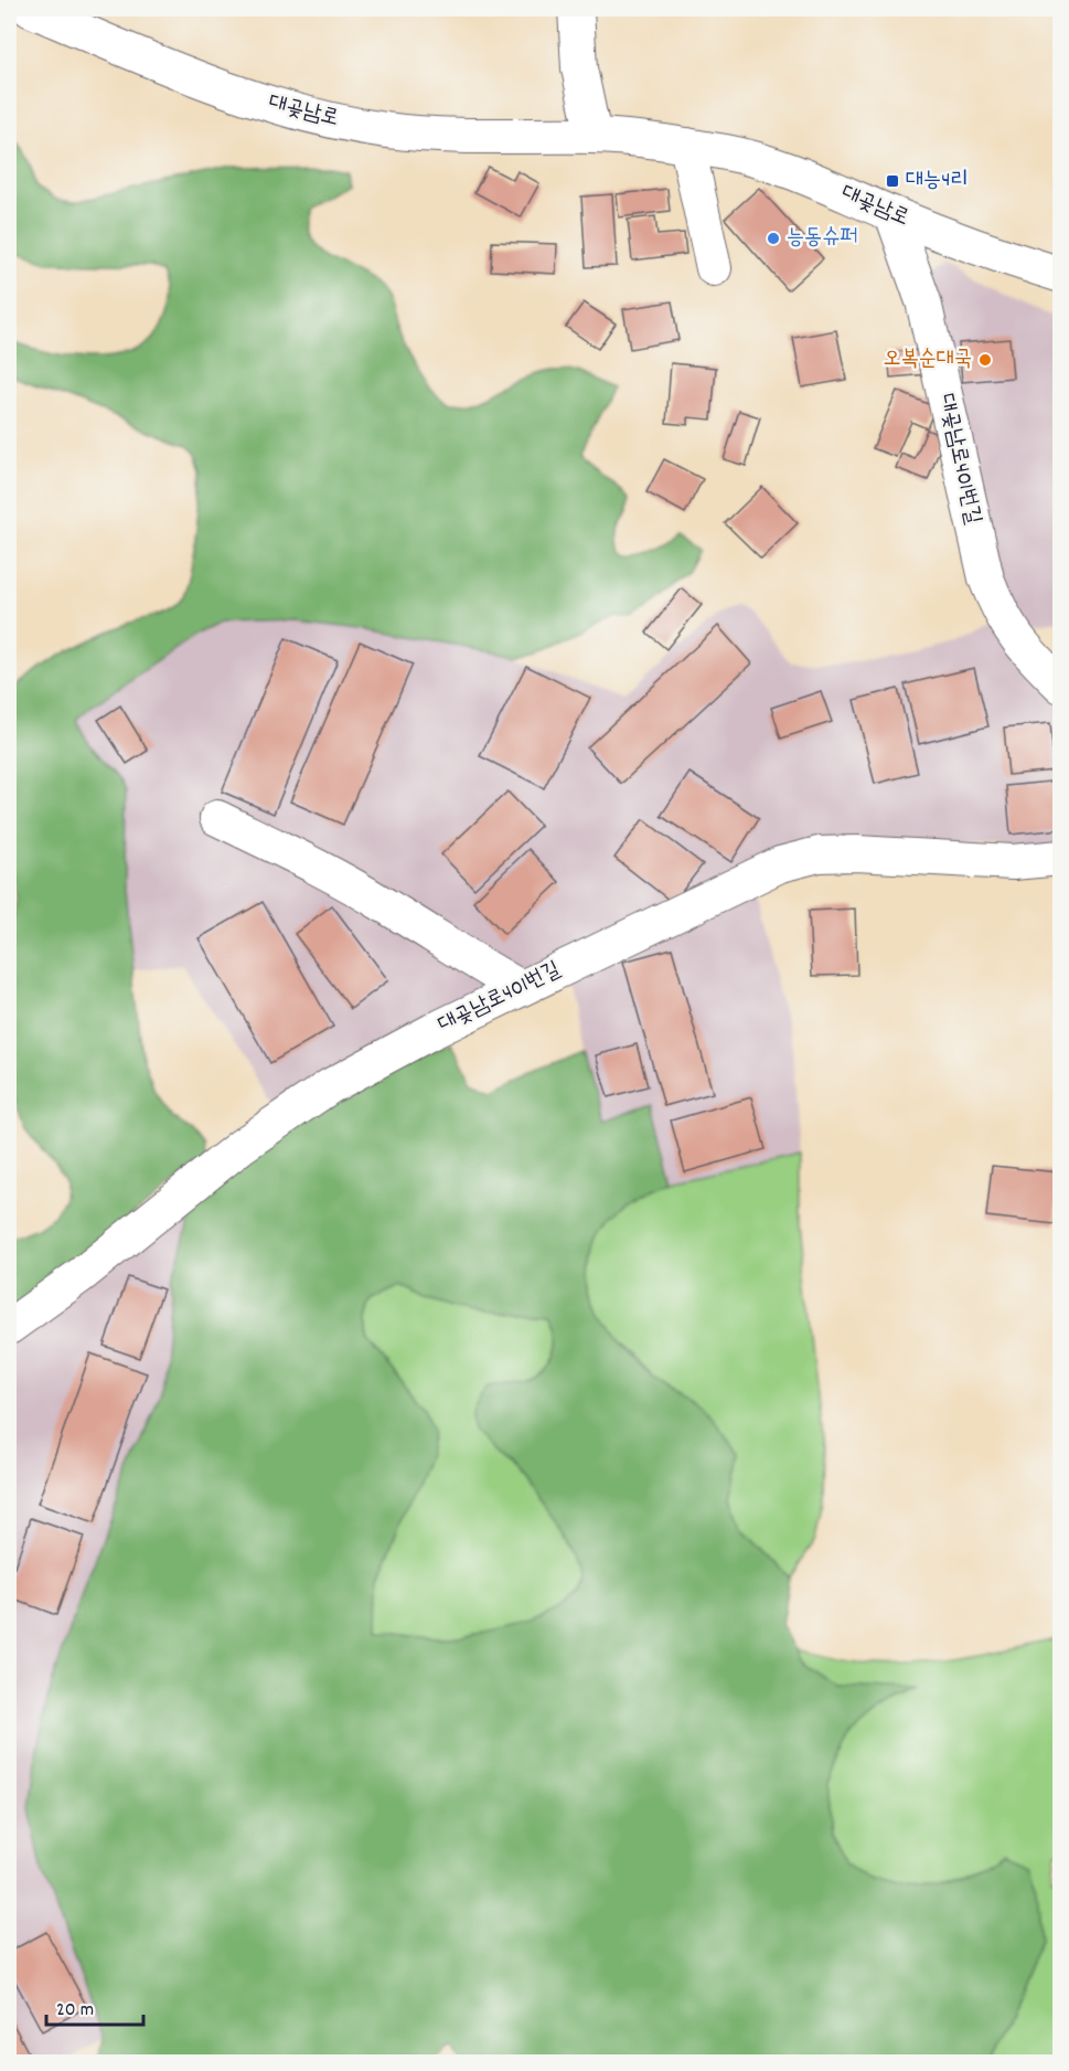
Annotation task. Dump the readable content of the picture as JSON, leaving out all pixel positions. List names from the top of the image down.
{
  "streets": {
    "street": ["대곶남로", "대곶남로401번길"]
  },
  "crossings": [
    ["대곶남로", "대곶남로401번길"]
  ],
  "places": {
    "transit": ["대능4리"],
    "other": ["능동슈퍼", "오복순대국"]
  },
  "scale_bar": "20 m"
}
